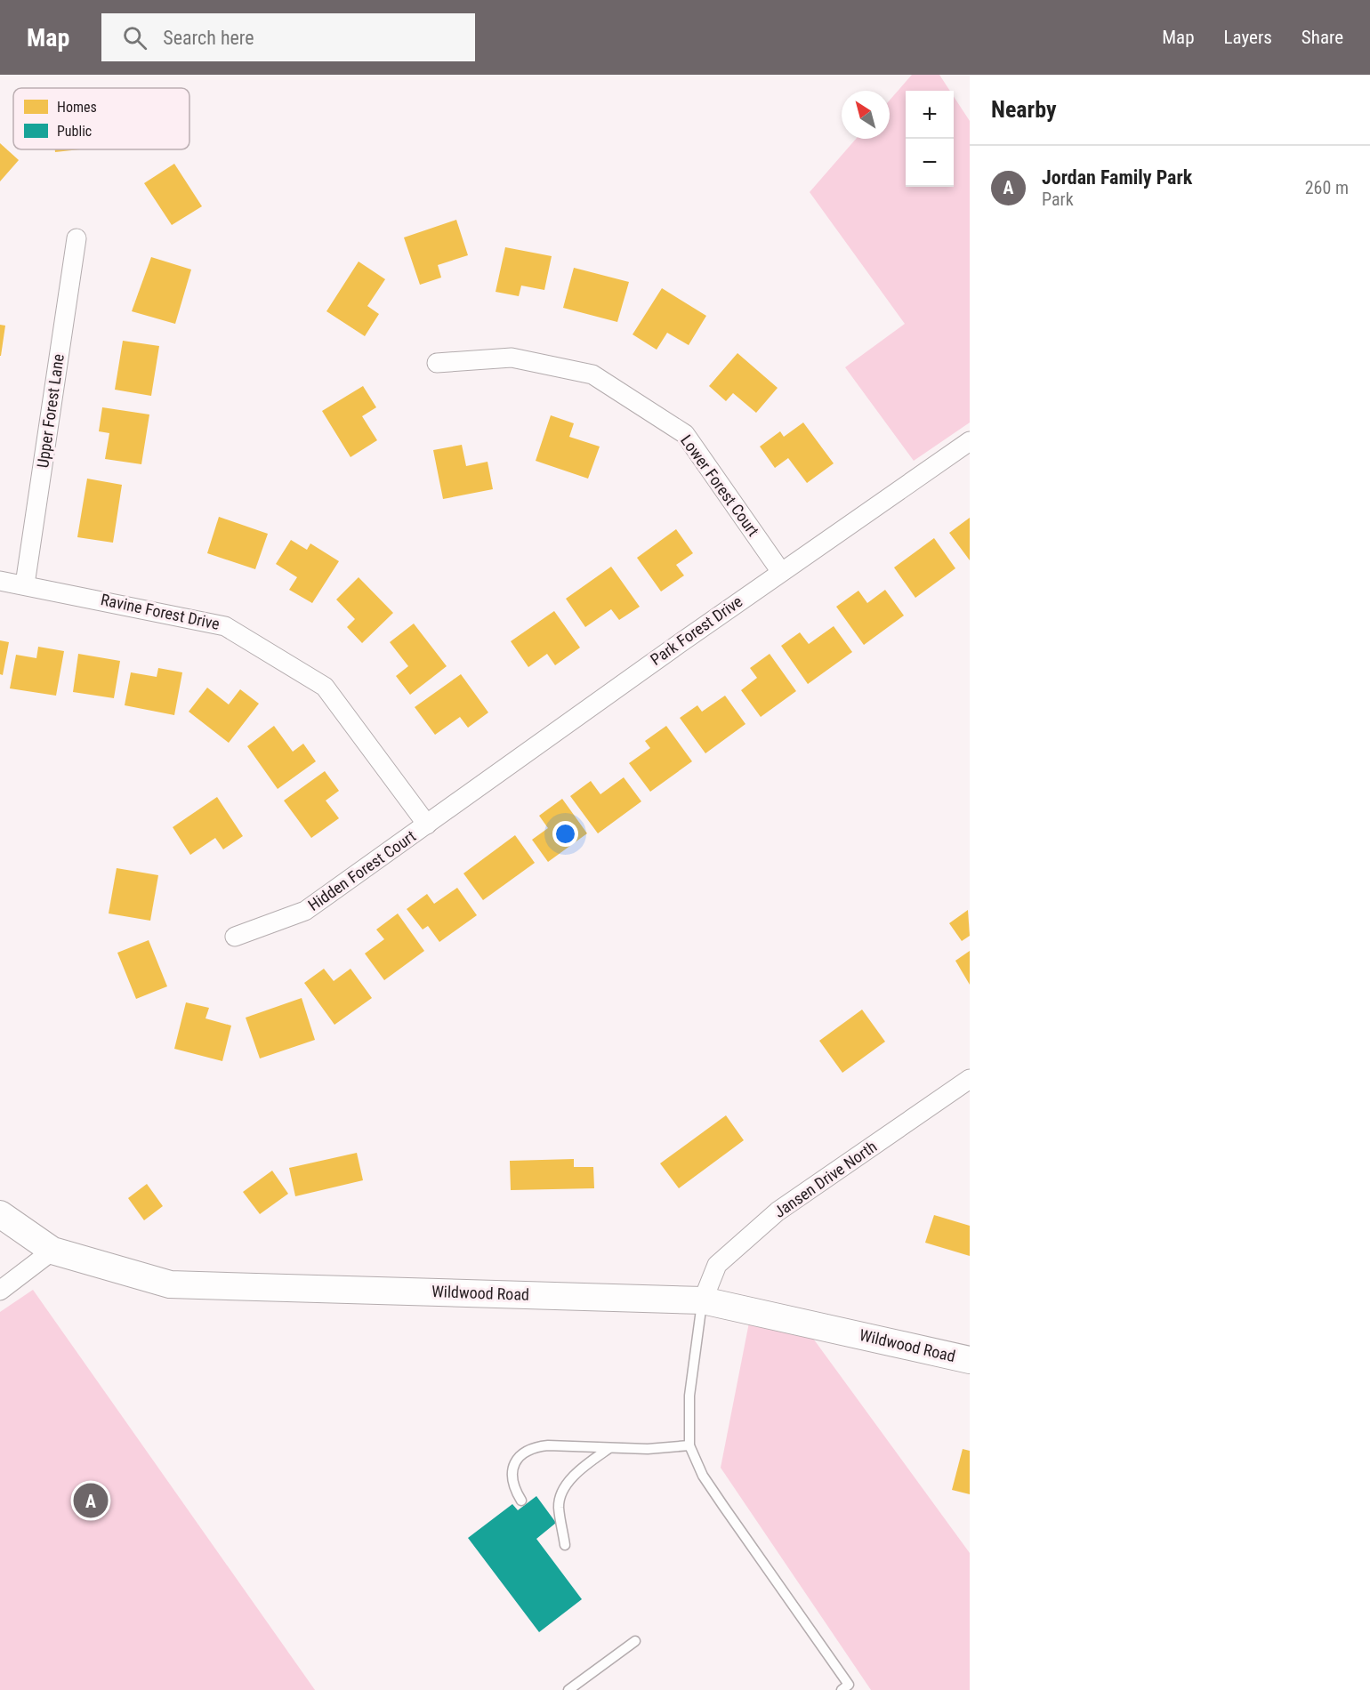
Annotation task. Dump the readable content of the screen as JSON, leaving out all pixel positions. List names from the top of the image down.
{
  "streets": {
    "street": [
      "Upper Forest Lane",
      "Lower Forest Court",
      "Ravine Forest Drive",
      "Park Forest Drive",
      "Hidden Forest Court",
      "Jansen Drive North",
      "Wildwood Road"
    ]
  },
  "crossings": [
    ["Upper Forest Lane", "Ravine Forest Drive"],
    ["Lower Forest Court", "Park Forest Drive"],
    ["Ravine Forest Drive", "Park Forest Drive"],
    ["Ravine Forest Drive", "Hidden Forest Court"],
    ["Park Forest Drive", "Hidden Forest Court"],
    ["Jansen Drive North", "Wildwood Road"]
  ],
  "legend": ["Homes", "Public"],
  "north": "top left",
  "page": {
    "header": "Map",
    "search": "Search here",
    "nav": ["Map", "Layers", "Share"],
    "heading": "Nearby",
    "map_buttons": ["+", "−"],
    "list": [
      {
        "mark": "A",
        "name": "Jordan Family Park",
        "note": "Park",
        "value": "260 m"
      }
    ],
    "pins": "A"
  }
}
